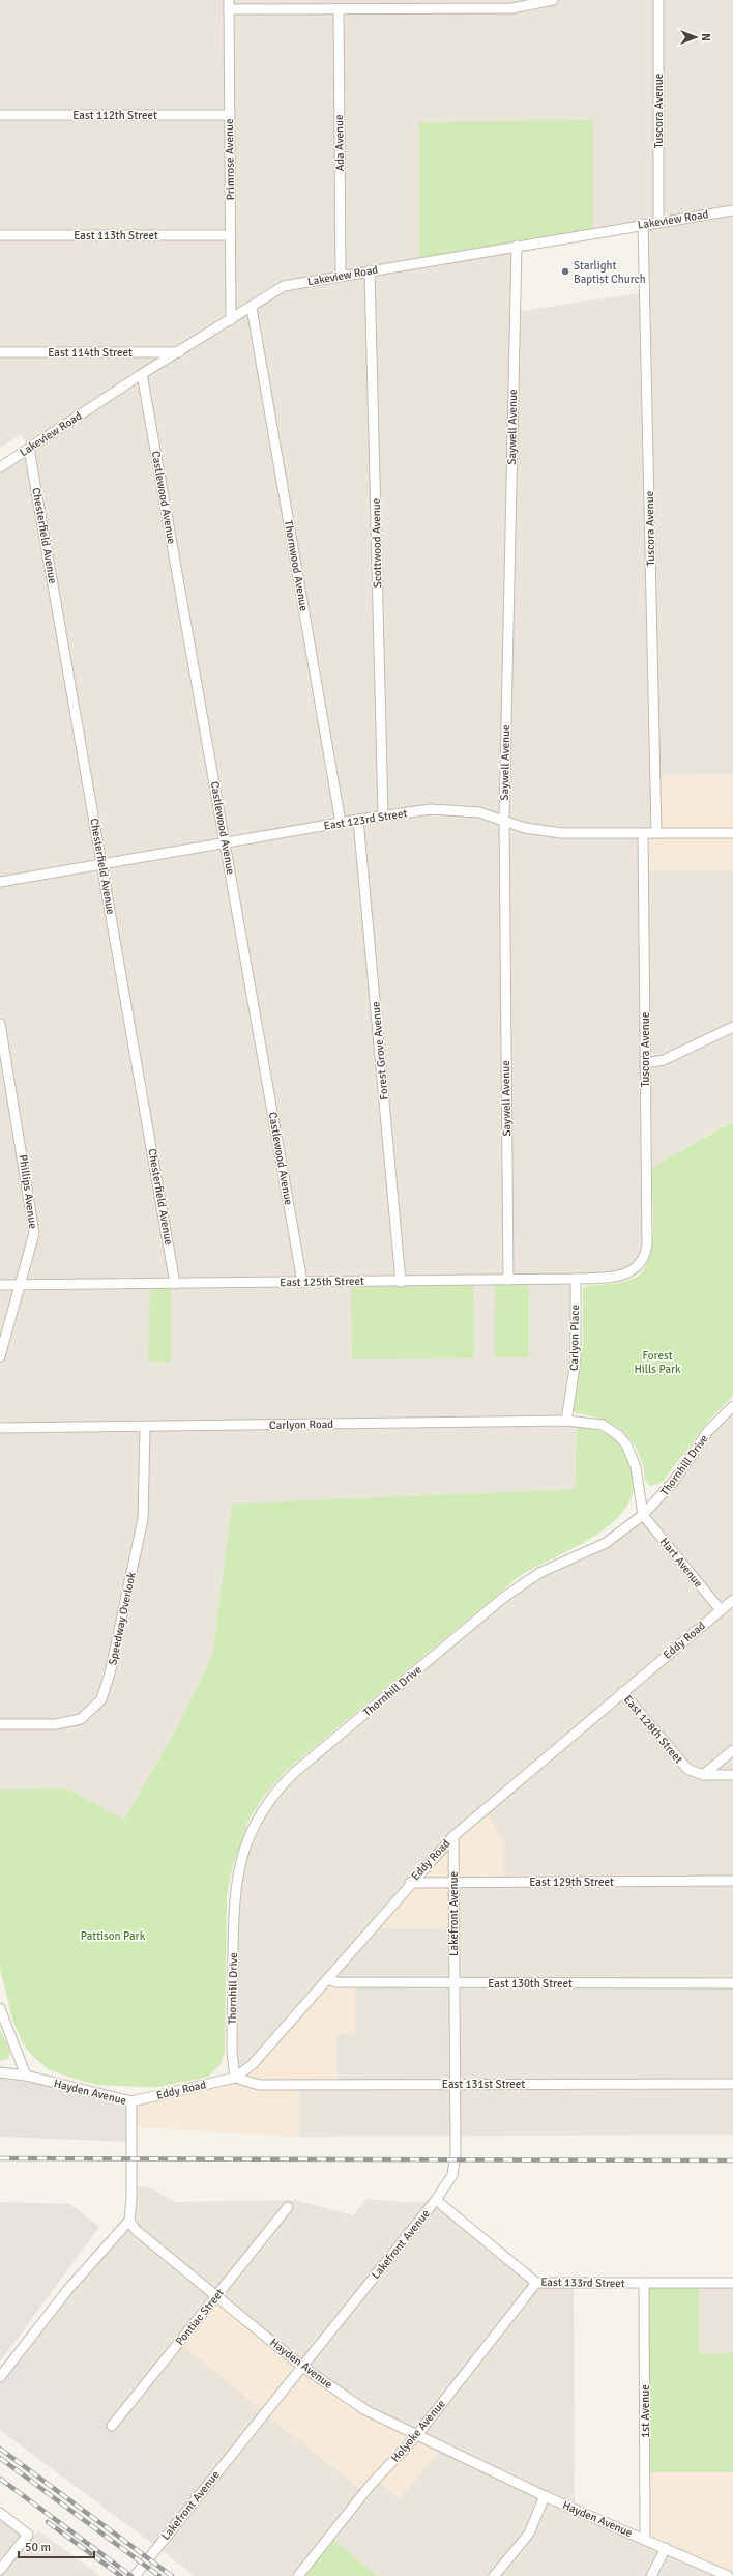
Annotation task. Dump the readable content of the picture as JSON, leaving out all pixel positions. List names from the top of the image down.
{
  "streets": {
    "street": [
      "Tuscora Avenue",
      "East 112th Street",
      "Ada Avenue",
      "Primrose Avenue",
      "Lakeview Road",
      "East 113th Street",
      "East 114th Street",
      "Saywell Avenue",
      "Castlewood Avenue",
      "Chesterfield Avenue",
      "Scottwood Avenue",
      "Thornwood Avenue",
      "East 123rd Street",
      "Forest Grove Avenue",
      "Phillips Avenue",
      "East 125th Street",
      "Carlyon Place",
      "Carlyon Road",
      "Thornhill Drive",
      "Hart Avenue",
      "Speedway Overlook",
      "Eddy Road",
      "East 128th Street",
      "East 129th Street",
      "Lakefront Avenue",
      "East 130th Street",
      "East 131st Street",
      "Hayden Avenue",
      "East 133rd Street",
      "Pontiac Street",
      "1st Avenue",
      "Holyoke Avenue"
    ]
  },
  "crossings": [
    ["Tuscora Avenue", "Lakeview Road"],
    ["Tuscora Avenue", "East 123rd Street"],
    ["Tuscora Avenue", "East 125th Street"],
    ["East 112th Street", "Primrose Avenue"],
    ["Ada Avenue", "Lakeview Road"],
    ["Primrose Avenue", "Lakeview Road"],
    ["Primrose Avenue", "East 113th Street"],
    ["Lakeview Road", "East 114th Street"],
    ["Lakeview Road", "Saywell Avenue"],
    ["Lakeview Road", "Castlewood Avenue"],
    ["Lakeview Road", "Chesterfield Avenue"],
    ["Lakeview Road", "Scottwood Avenue"],
    ["Lakeview Road", "Thornwood Avenue"],
    ["Saywell Avenue", "East 123rd Street"],
    ["Saywell Avenue", "East 125th Street"],
    ["Castlewood Avenue", "East 123rd Street"],
    ["Castlewood Avenue", "East 125th Street"],
    ["Chesterfield Avenue", "East 123rd Street"],
    ["Chesterfield Avenue", "East 125th Street"],
    ["Scottwood Avenue", "East 123rd Street"],
    ["Thornwood Avenue", "East 123rd Street"],
    ["East 123rd Street", "Forest Grove Avenue"],
    ["Forest Grove Avenue", "East 125th Street"],
    ["Phillips Avenue", "East 125th Street"],
    ["East 125th Street", "Carlyon Place"],
    ["Carlyon Place", "Carlyon Road"],
    ["Carlyon Road", "Thornhill Drive"],
    ["Carlyon Road", "Hart Avenue"],
    ["Carlyon Road", "Speedway Overlook"],
    ["Thornhill Drive", "Hart Avenue"],
    ["Thornhill Drive", "Eddy Road"],
    ["Thornhill Drive", "East 131st Street"],
    ["Hart Avenue", "Eddy Road"],
    ["Eddy Road", "East 128th Street"],
    ["Eddy Road", "East 129th Street"],
    ["Eddy Road", "Lakefront Avenue"],
    ["Eddy Road", "East 130th Street"],
    ["Eddy Road", "East 131st Street"],
    ["Eddy Road", "Hayden Avenue"],
    ["East 129th Street", "Lakefront Avenue"],
    ["Lakefront Avenue", "East 130th Street"],
    ["Lakefront Avenue", "East 131st Street"],
    ["Lakefront Avenue", "Hayden Avenue"],
    ["Lakefront Avenue", "East 133rd Street"],
    ["Hayden Avenue", "Pontiac Street"],
    ["Hayden Avenue", "1st Avenue"],
    ["Hayden Avenue", "Holyoke Avenue"],
    ["East 133rd Street", "1st Avenue"],
    ["East 133rd Street", "Holyoke Avenue"]
  ],
  "parks": ["Forest Hills Park", "Pattison Park"],
  "places": ["Starlight Baptist Church"],
  "scale_bar": "50 m",
  "north": "right"
}
